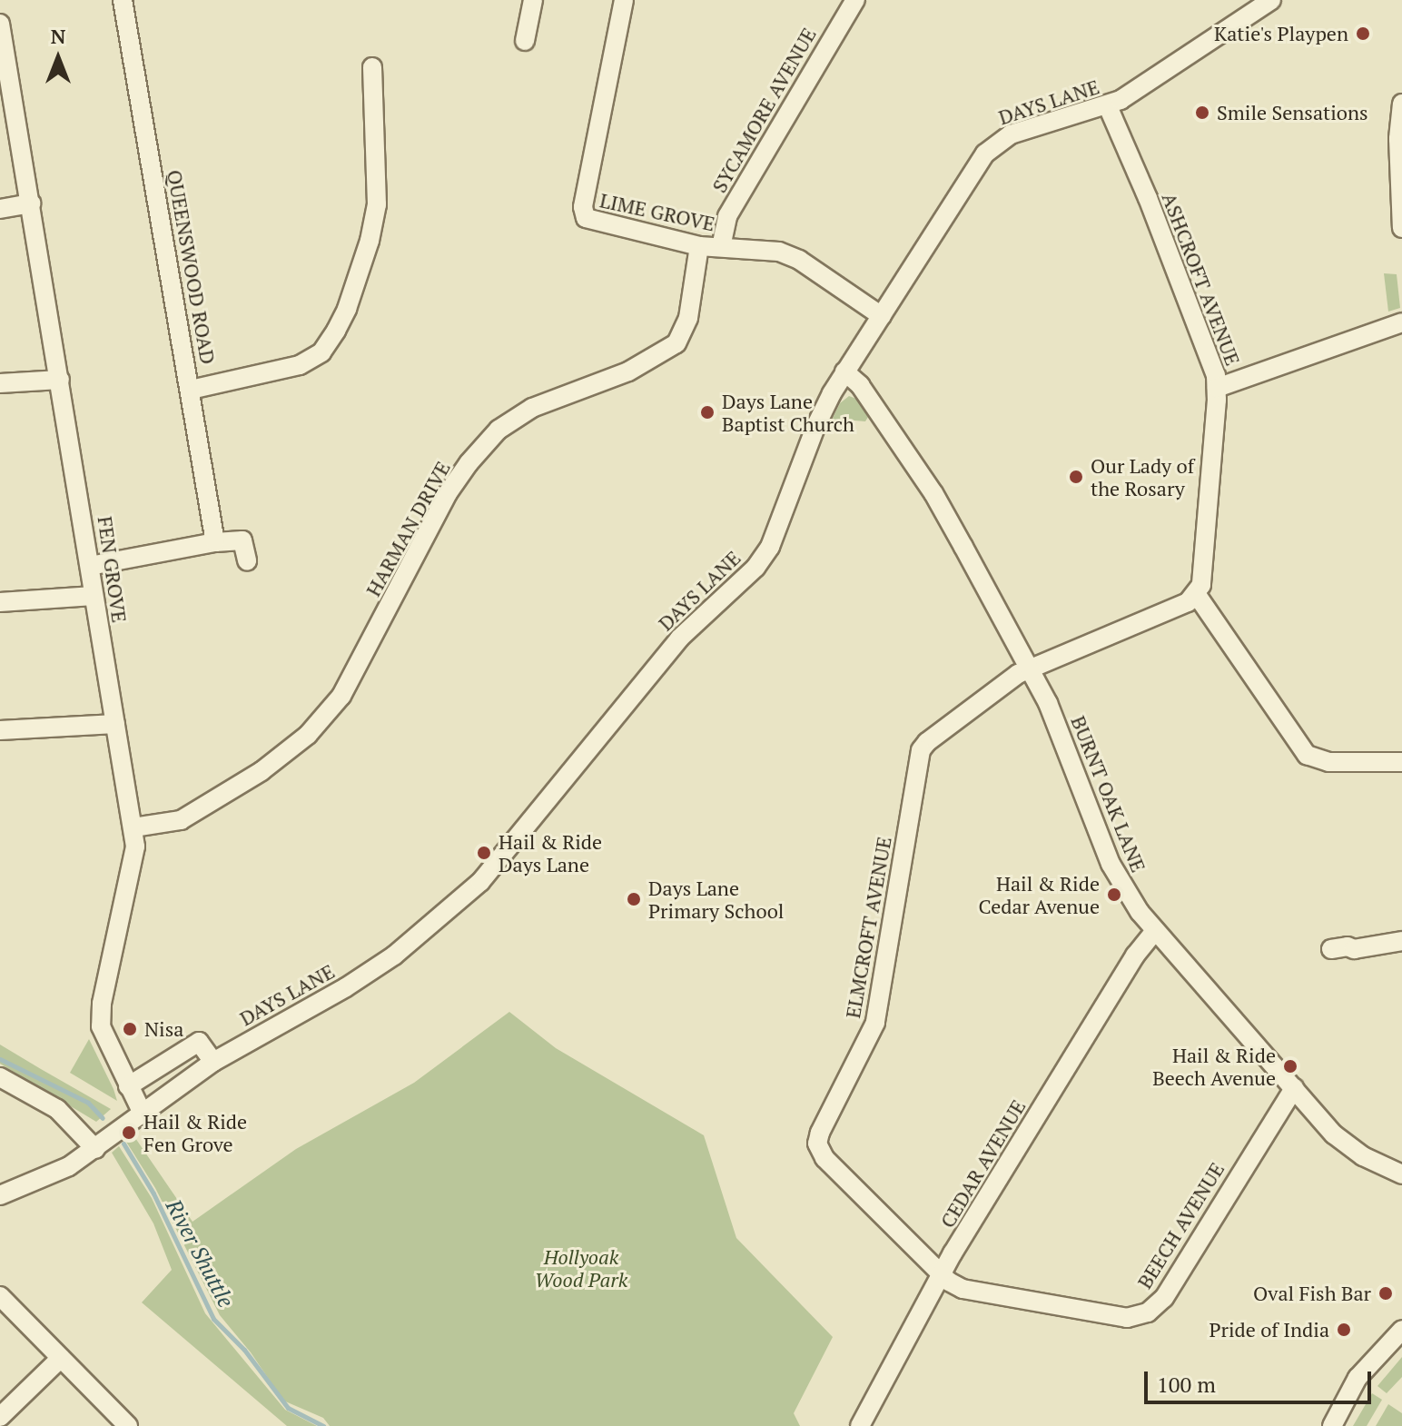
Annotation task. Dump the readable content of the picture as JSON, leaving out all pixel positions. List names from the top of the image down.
{
  "streets": {
    "street": [
      "DAYS LANE",
      "SYCAMORE AVENUE",
      "LIME GROVE",
      "QUEENSWOOD ROAD",
      "ASHCROFT AVENUE",
      "HARMAN DRIVE",
      "FEN GROVE",
      "BURNT OAK LANE",
      "ELMCROFT AVENUE",
      "CEDAR AVENUE",
      "BEECH AVENUE"
    ]
  },
  "crossings": [
    ["DAYS LANE", "LIME GROVE"],
    ["DAYS LANE", "ASHCROFT AVENUE"],
    ["DAYS LANE", "FEN GROVE"],
    ["DAYS LANE", "BURNT OAK LANE"],
    ["SYCAMORE AVENUE", "LIME GROVE"],
    ["LIME GROVE", "HARMAN DRIVE"],
    ["HARMAN DRIVE", "FEN GROVE"],
    ["BURNT OAK LANE", "ELMCROFT AVENUE"],
    ["BURNT OAK LANE", "CEDAR AVENUE"],
    ["BURNT OAK LANE", "BEECH AVENUE"],
    ["ELMCROFT AVENUE", "CEDAR AVENUE"],
    ["ELMCROFT AVENUE", "BEECH AVENUE"],
    ["CEDAR AVENUE", "BEECH AVENUE"]
  ],
  "water": ["River Shuttle"],
  "parks": ["Hollyoak Wood Park"],
  "places": [
    "Katie's Playpen",
    "Smile Sensations",
    "Days Lane Baptist Church",
    "Our Lady of the Rosary",
    "Hail & Ride Days Lane",
    "Hail & Ride Cedar Avenue",
    "Days Lane Primary School",
    "Nisa",
    "Hail & Ride Beech Avenue",
    "Hail & Ride Fen Grove",
    "Oval Fish Bar",
    "Pride of India"
  ],
  "scale_bar": "100 m",
  "north": "top"
}
